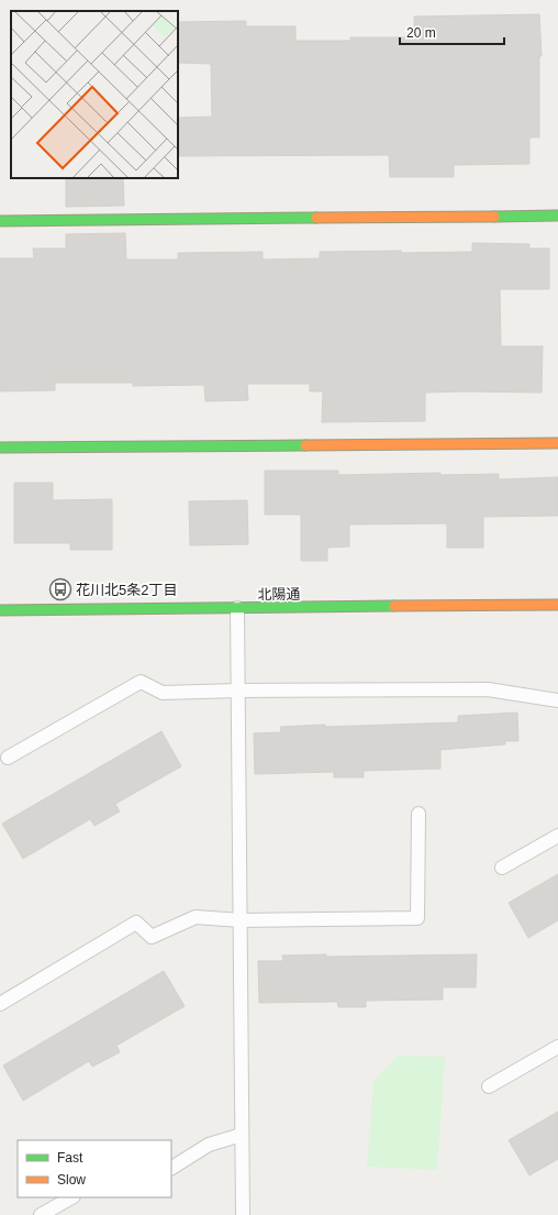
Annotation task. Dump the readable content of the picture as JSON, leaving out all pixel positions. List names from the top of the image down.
{
  "streets": {
    "street": ["北陽通"]
  },
  "places": {
    "bus stop": ["花川北5条2丁目"]
  },
  "legend": ["Fast", "Slow"],
  "scale_bar": "20 m"
}
